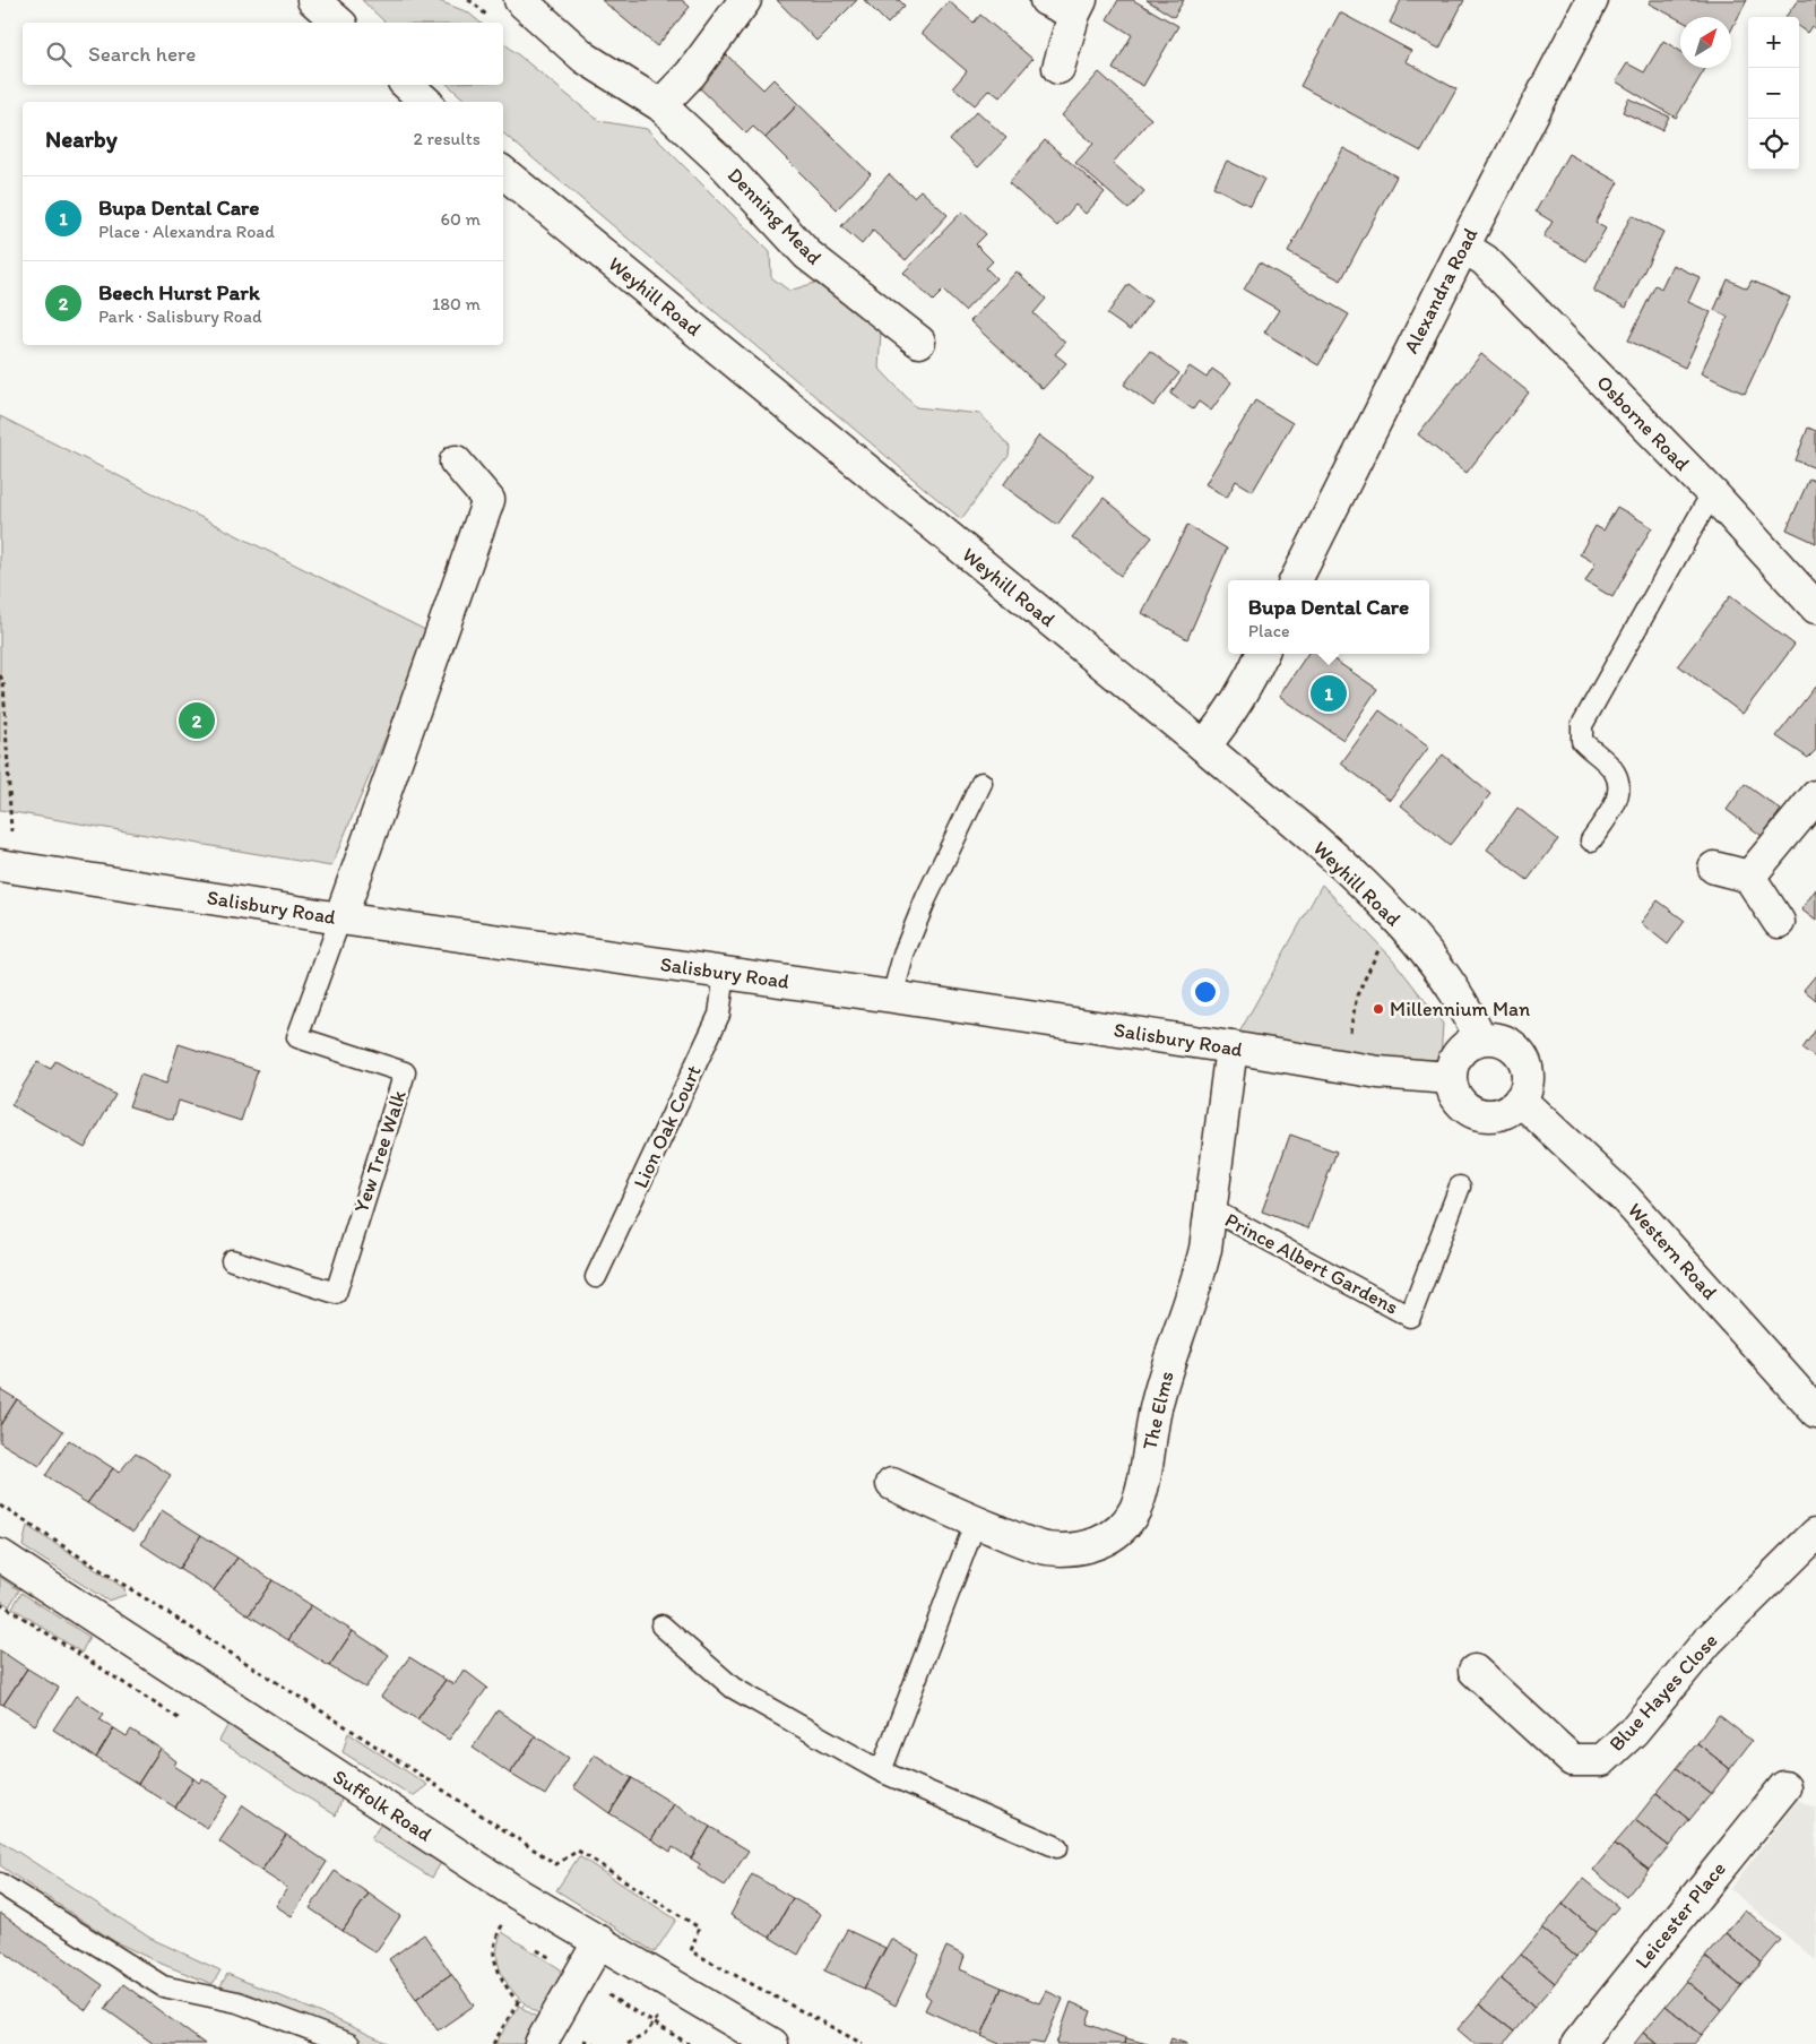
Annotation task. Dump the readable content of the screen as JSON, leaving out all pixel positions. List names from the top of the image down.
{
  "streets": {
    "street": [
      "Denning Mead",
      "Alexandra Road",
      "Weyhill Road",
      "Osborne Road",
      "Salisbury Road",
      "Western Road",
      "The Elms",
      "Blue Hayes Close",
      "Suffolk Road",
      "Leicester Place"
    ],
    "lane": ["Lion Oak Court", "Yew Tree Walk", "Prince Albert Gardens"]
  },
  "crossings": [
    ["Alexandra Road", "Osborne Road"],
    ["Weyhill Road", "Salisbury Road"],
    ["Weyhill Road", "Western Road"],
    ["Salisbury Road", "Lion Oak Court"],
    ["Salisbury Road", "Yew Tree Walk"],
    ["Salisbury Road", "Western Road"],
    ["Salisbury Road", "The Elms"],
    ["Prince Albert Gardens", "The Elms"]
  ],
  "places": ["Millennium Man"],
  "north": "top right",
  "page": {
    "map_buttons": ["+", "−"],
    "search": "Search here",
    "heading": ["Nearby", "2 results"],
    "list": [
      {
        "mark": "1",
        "name": "Bupa Dental Care",
        "note": "Place · Alexandra Road",
        "value": "60 m"
      },
      {
        "mark": "2",
        "name": "Beech Hurst Park",
        "note": "Park · Salisbury Road",
        "value": "180 m"
      }
    ],
    "popup": ["Bupa Dental Care", "Place"],
    "pins": ["1", "2"]
  }
}
